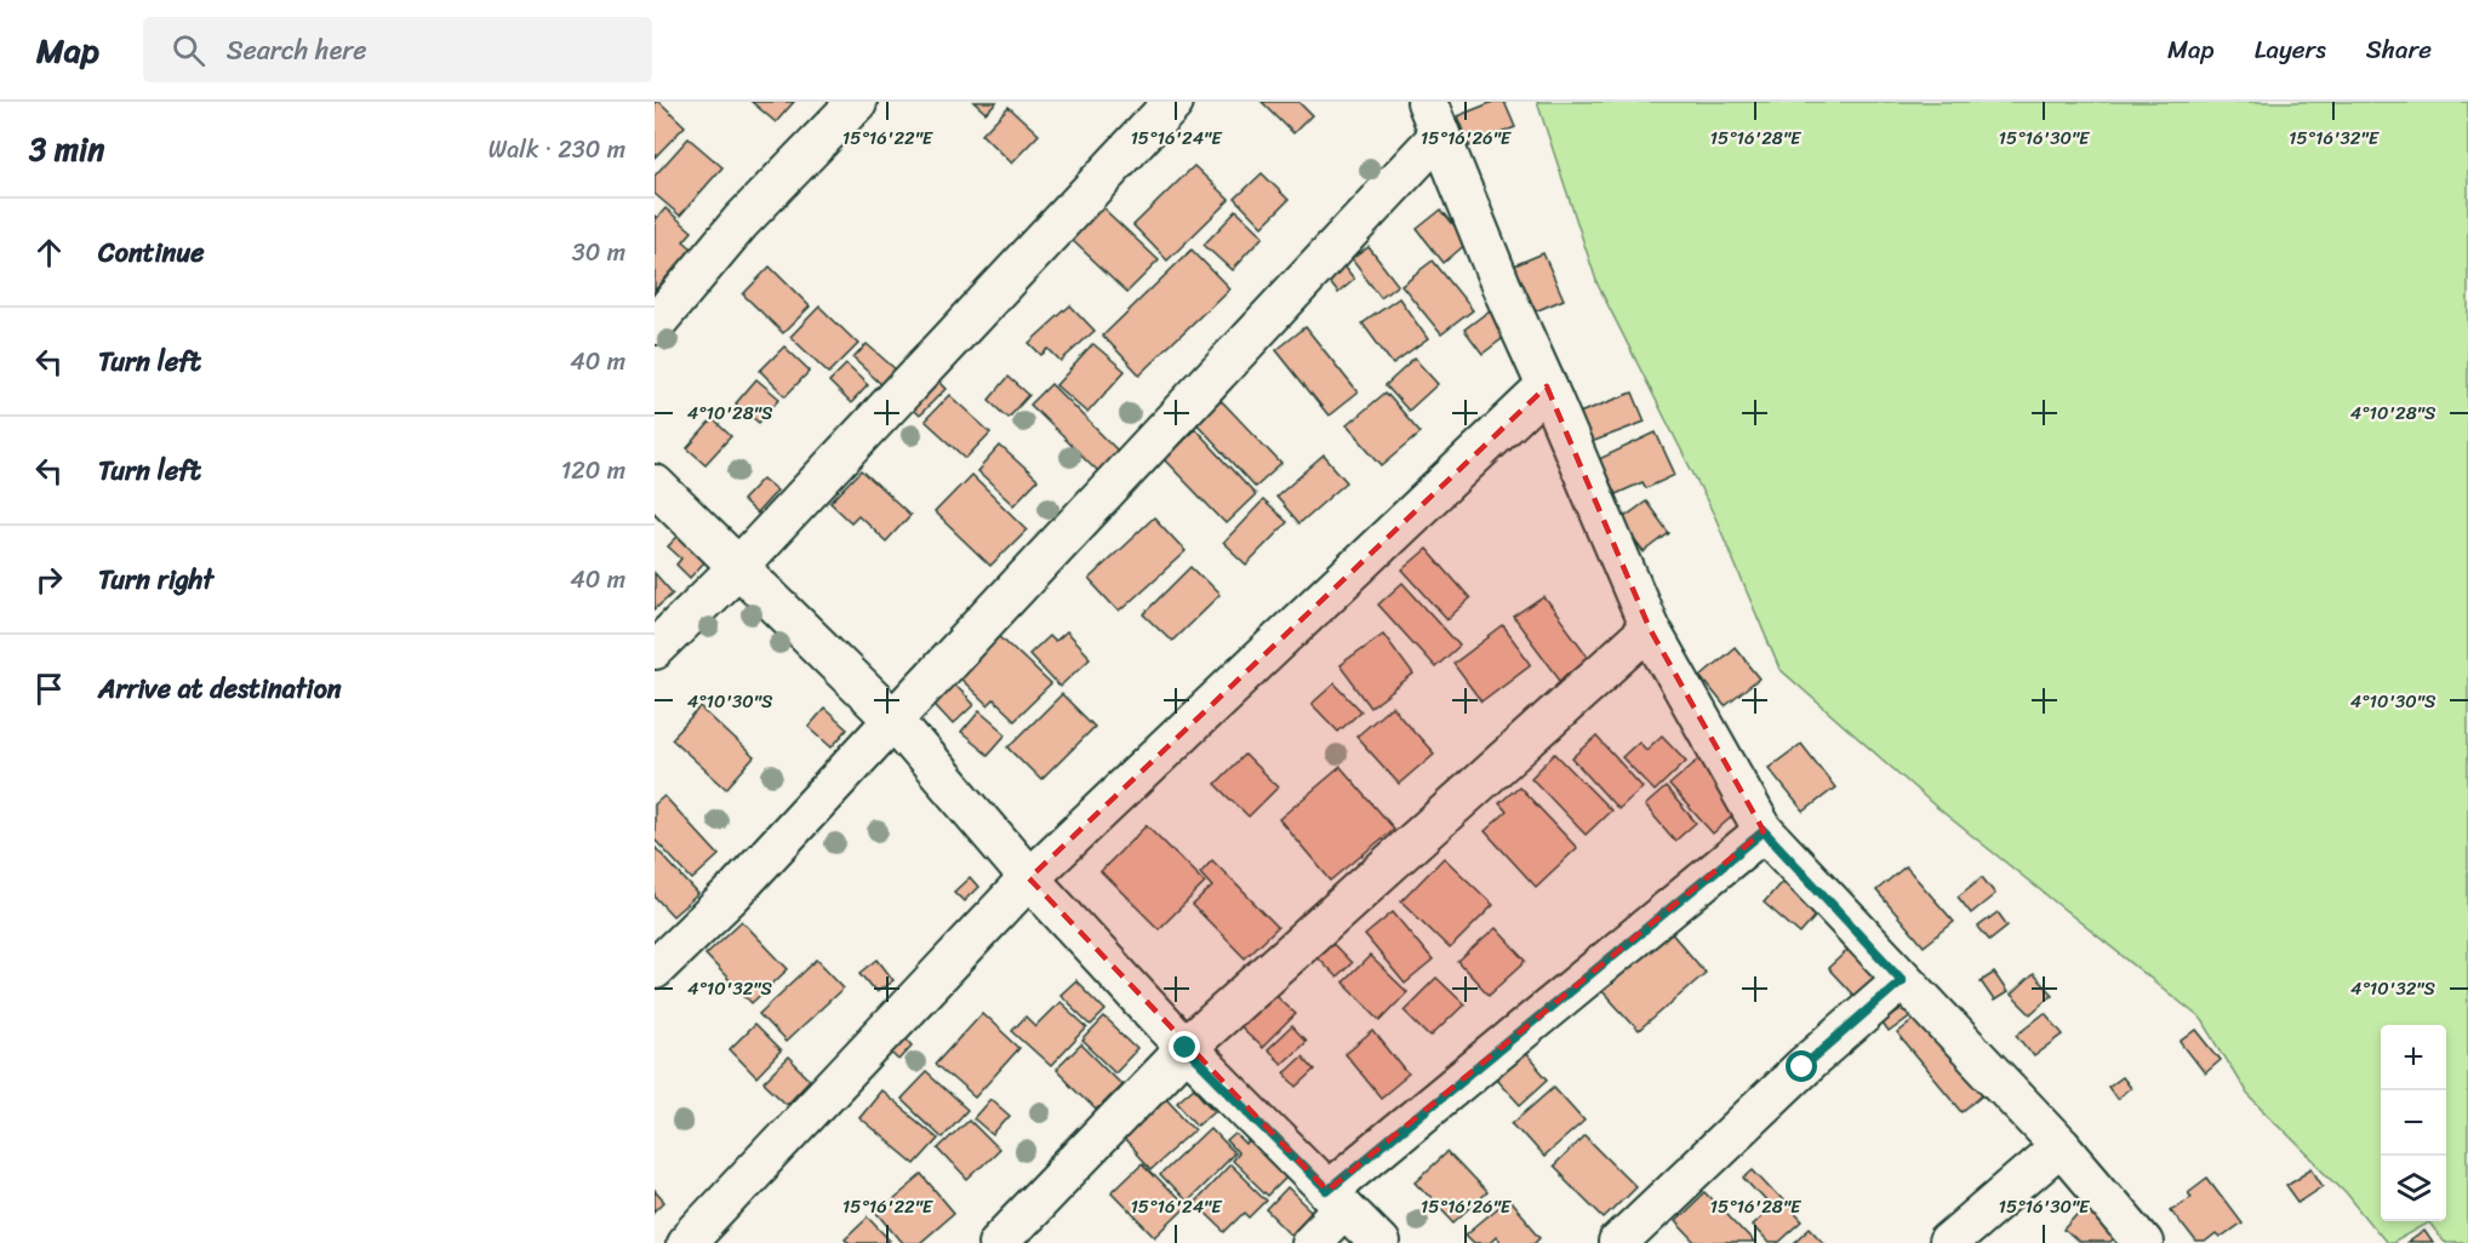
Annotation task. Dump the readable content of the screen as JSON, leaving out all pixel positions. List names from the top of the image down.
{
  "page": {
    "header": "Map",
    "search": "Search here",
    "nav": ["Map", "Layers", "Share"],
    "heading": ["3 min", "Walk · 230 m"],
    "list": [
      ["Continue", "30 m"],
      ["Turn left", "40 m"],
      ["Turn left", "120 m"],
      ["Turn right", "40 m"],
      "Arrive at destination"
    ],
    "map_buttons": ["+", "−"]
  },
  "coordinates": [
    "15°16'22\"E",
    "15°16'24\"E",
    "15°16'26\"E",
    "15°16'28\"E",
    "15°16'30\"E",
    "15°16'32\"E",
    "4°10'28\"S",
    "4°10'30\"S",
    "4°10'32\"S"
  ]
}
